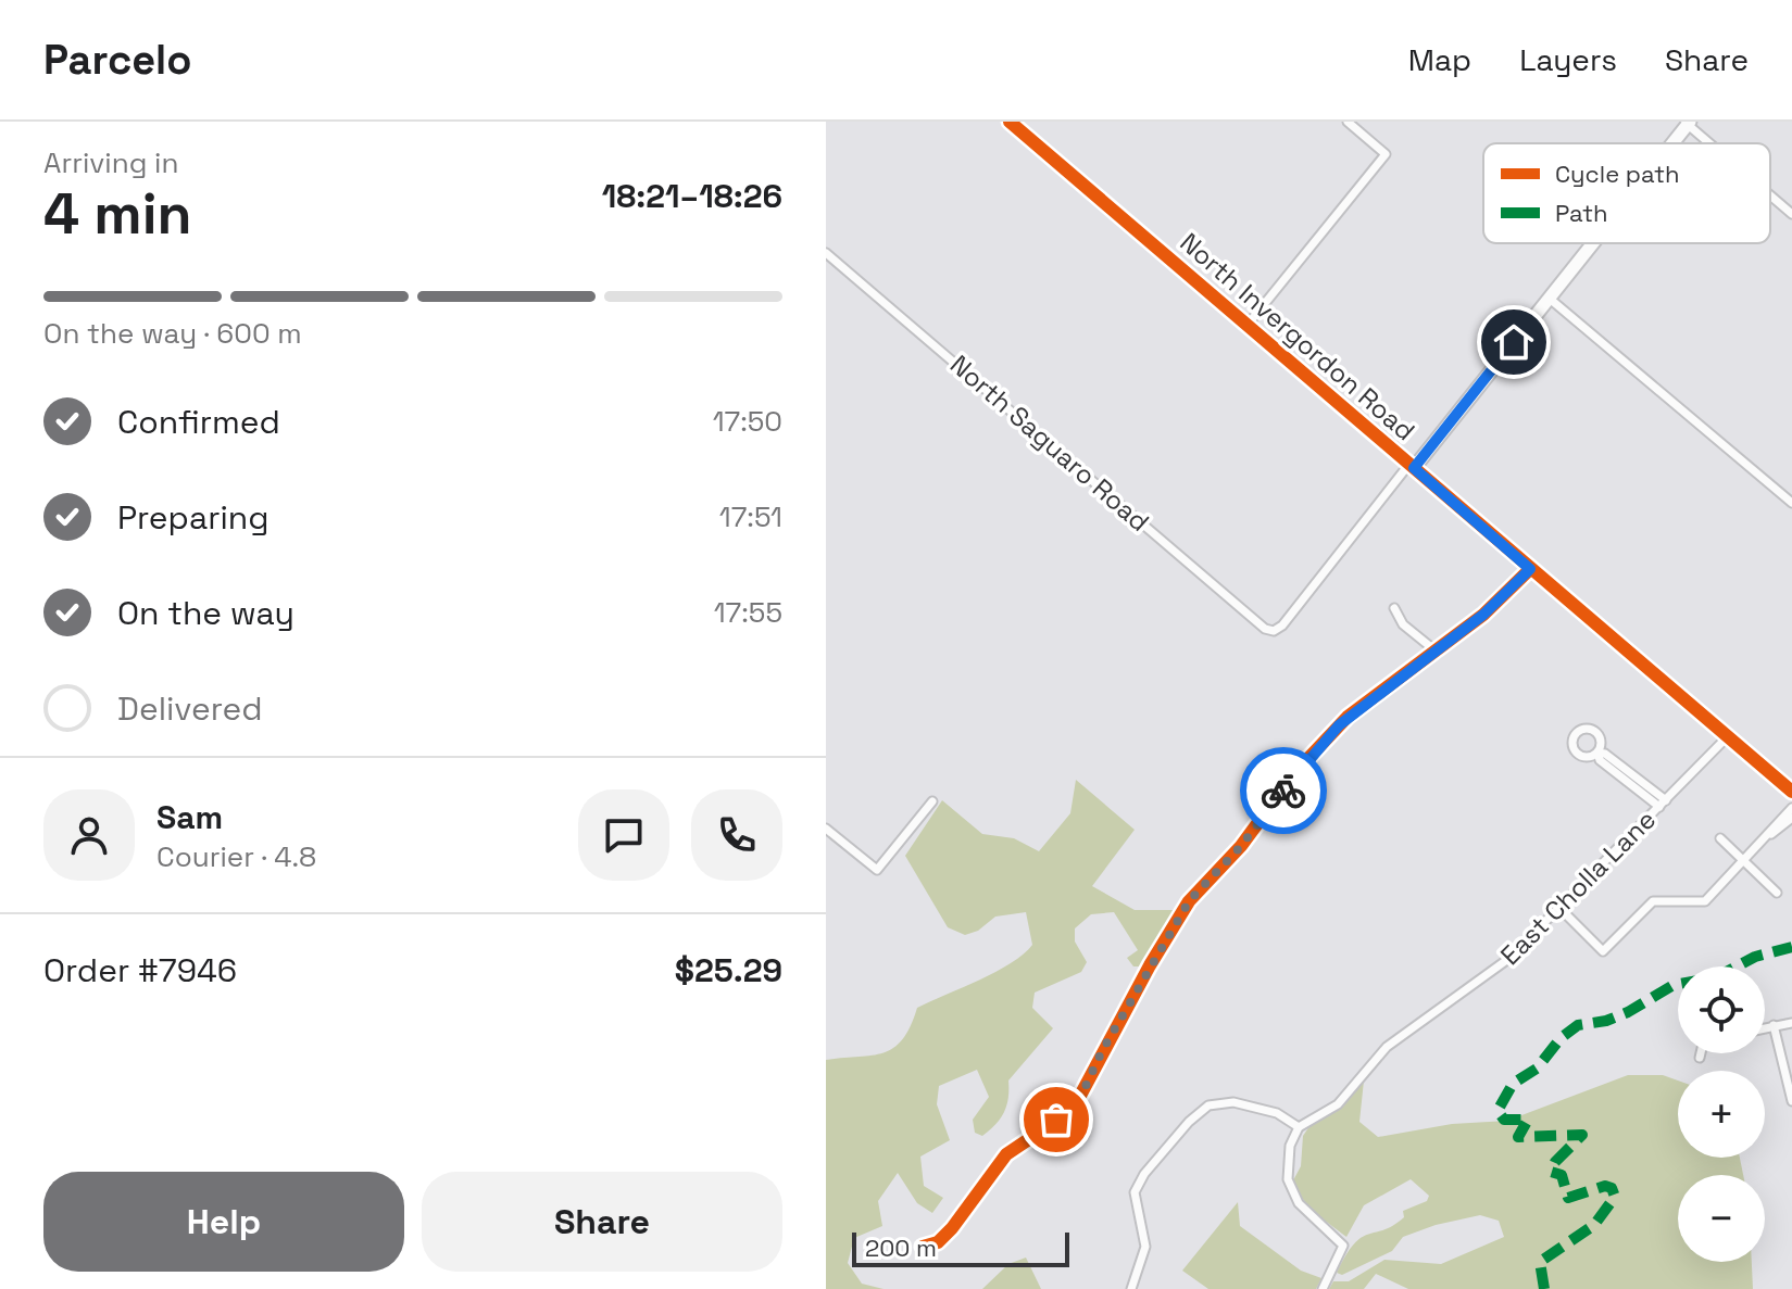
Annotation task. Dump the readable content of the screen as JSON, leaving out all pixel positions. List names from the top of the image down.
{
  "streets": {
    "street": ["North Invergordon Road", "North Saguaro Road", "East Cholla Lane"]
  },
  "crossings": [
    ["North Invergordon Road", "North Saguaro Road"],
    ["North Invergordon Road", "East Cholla Lane"]
  ],
  "legend": ["Cycle path", "Path"],
  "scale_bar": "200 m",
  "page": {
    "header": "Parcelo",
    "nav": ["Map", "Layers", "Share"],
    "heading": ["4 min", "Arriving in", "18:21–18:26"],
    "panel": [
      "Sam",
      "Courier · 4.8",
      "Order #7946",
      "$25.29"
    ],
    "bar": "On the way · 600 m",
    "list": [
      ["Confirmed", "17:50"],
      ["Preparing", "17:51"],
      ["On the way", "17:55"],
      "Delivered"
    ],
    "map_buttons": ["+", "−"],
    "buttons": ["Help", "Share"],
    "scale": "200 m"
  }
}
